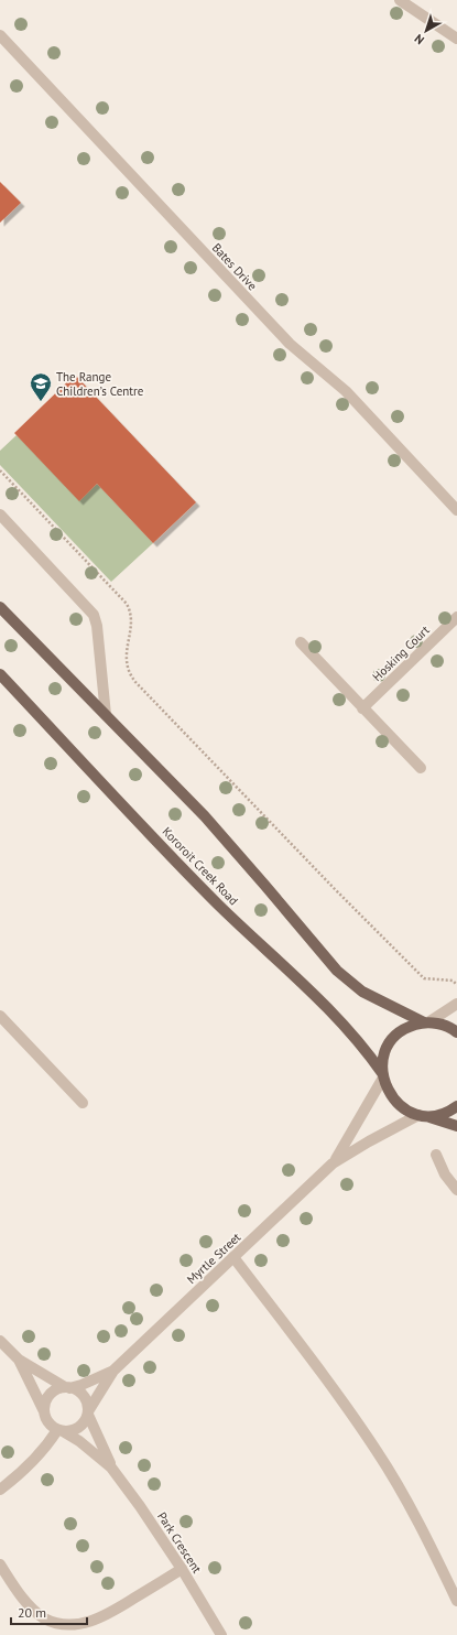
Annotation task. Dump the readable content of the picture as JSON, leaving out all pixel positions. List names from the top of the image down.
{
  "streets": {
    "main road": ["Kororoit Creek Road"],
    "street": [
      "Bates Drive",
      "Hosking Court",
      "Myrtle Street",
      "Park Crescent"
    ]
  },
  "crossings": [
    ["Kororoit Creek Road", "Myrtle Street"],
    ["Myrtle Street", "Park Crescent"]
  ],
  "places": {
    "school or university": ["The Range Children’s Centre"]
  },
  "scale_bar": "20 m",
  "north": "bottom left"
}
